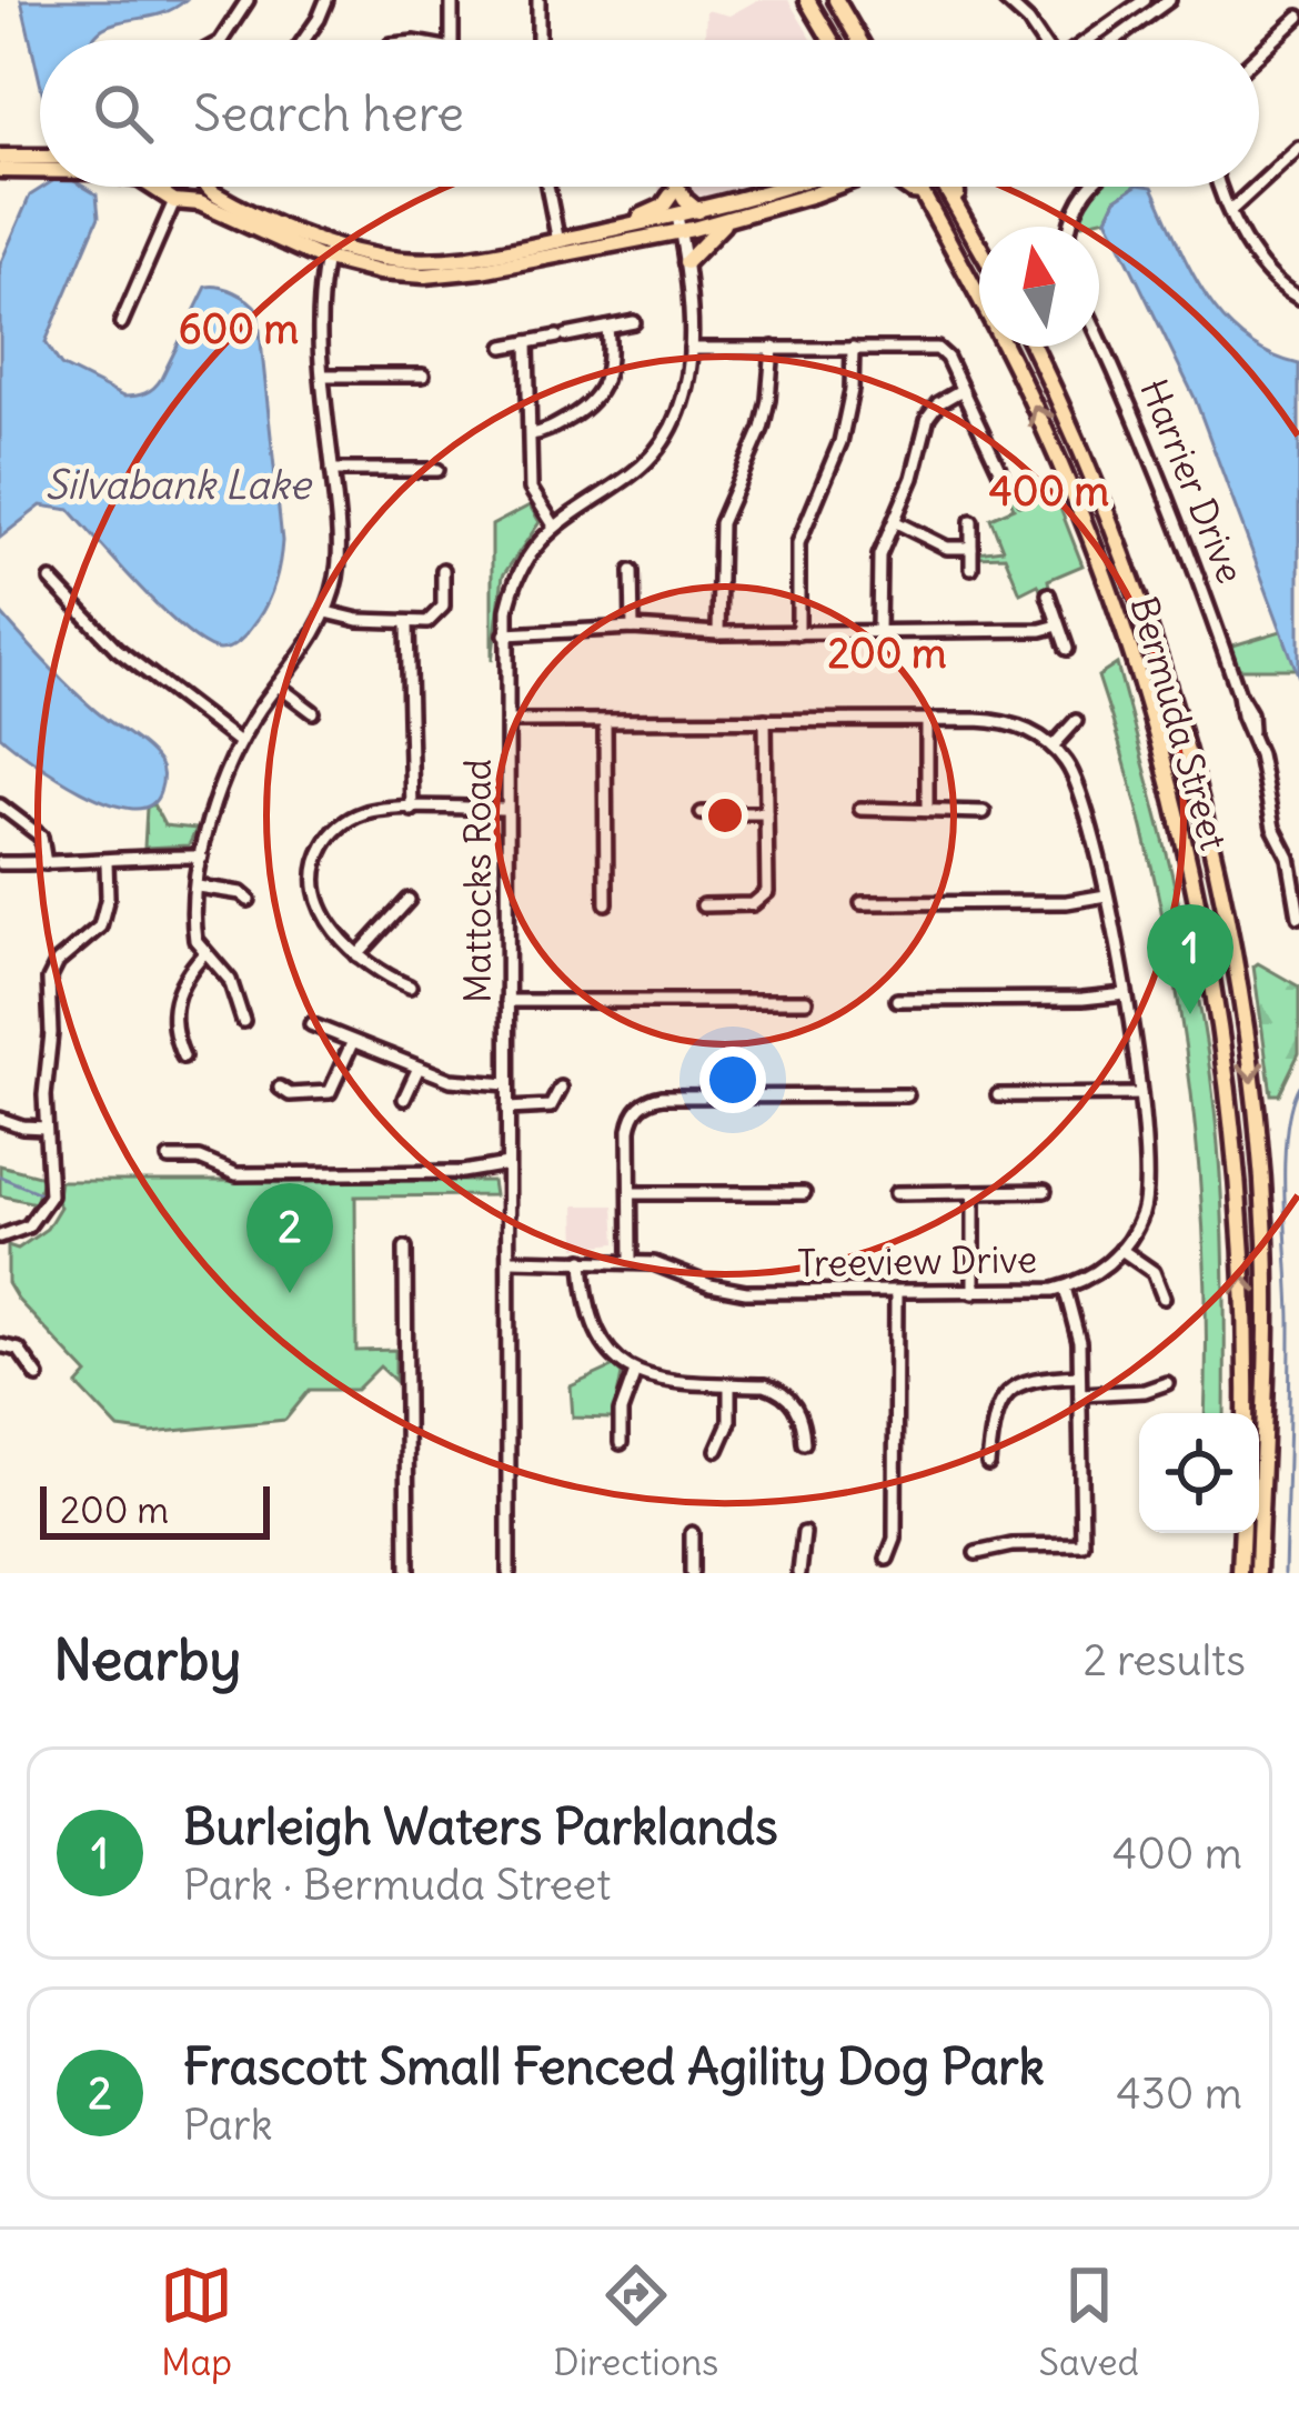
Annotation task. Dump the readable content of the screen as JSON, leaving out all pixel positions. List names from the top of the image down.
{
  "streets": {
    "main road": ["Bermuda Street"],
    "street": ["Harrier Drive", "Mattocks Road", "Treeview Drive"]
  },
  "crossings": [
    ["Mattocks Road", "Treeview Drive"]
  ],
  "water": ["Silvabank Lake"],
  "scale_bar": "200 m",
  "north": "top",
  "page": {
    "search": "Search here",
    "pins": ["1", "2"],
    "scale": "200 m",
    "heading": ["Nearby", "2 results"],
    "list": [
      {
        "mark": "1",
        "name": "Burleigh Waters Parklands",
        "note": "Park · Bermuda Street",
        "value": "400 m"
      },
      {
        "mark": "2",
        "name": "Frascott Small Fenced Agility Dog Park",
        "note": "Park",
        "value": "430 m"
      }
    ],
    "nav": ["Map", "Directions", "Saved"]
  },
  "rings": ["600 m", "400 m", "200 m"]
}
